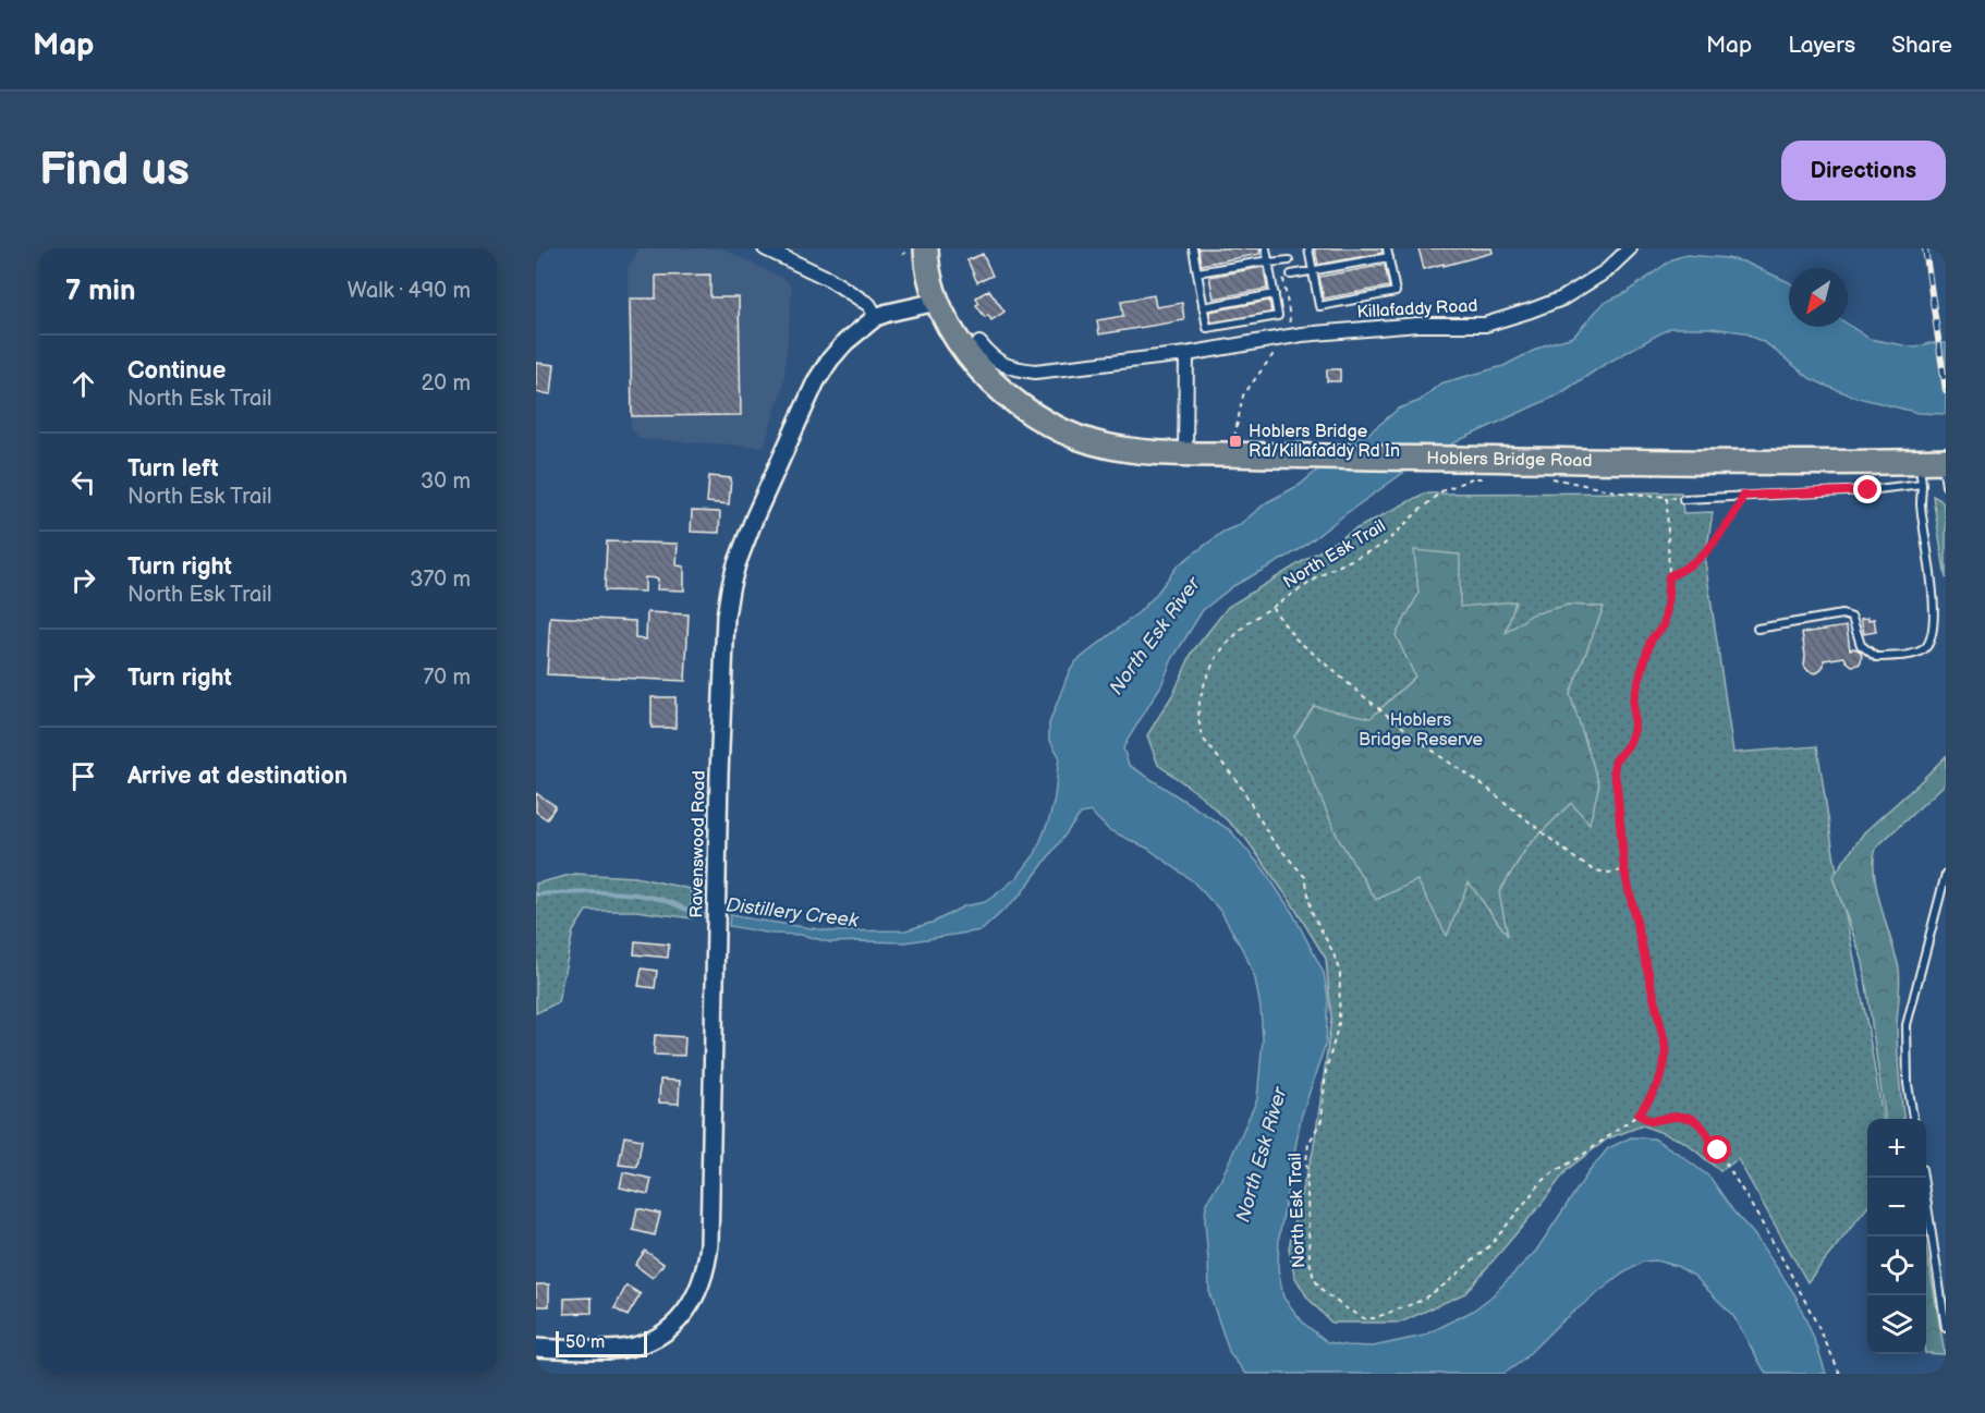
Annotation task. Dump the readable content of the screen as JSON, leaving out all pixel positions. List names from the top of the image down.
{
  "streets": {
    "highway": ["Hoblers Bridge Road"],
    "street": ["Killafaddy Road", "Ravenswood Road"],
    "path": ["North Esk Trail"]
  },
  "crossings": [
    ["Hoblers Bridge Road", "Ravenswood Road"]
  ],
  "water": ["North Esk River", "Distillery Creek"],
  "parks": ["Hoblers Bridge Reserve"],
  "places": {
    "transit": ["Hoblers Bridge Rd/Killafaddy Rd In"]
  },
  "scale_bar": "50 m",
  "north": "bottom left",
  "page": {
    "header": "Map",
    "nav": ["Map", "Layers", "Share"],
    "buttons": "Directions",
    "title": "Find us",
    "heading": ["7 min", "Walk · 490 m"],
    "list": [
      ["Continue", "North Esk Trail", "20 m"],
      ["Turn left", "North Esk Trail", "30 m"],
      ["Turn right", "North Esk Trail", "370 m"],
      ["Turn right", "70 m"],
      "Arrive at destination"
    ],
    "map_buttons": ["+", "−"],
    "scale": "50 m"
  }
}
